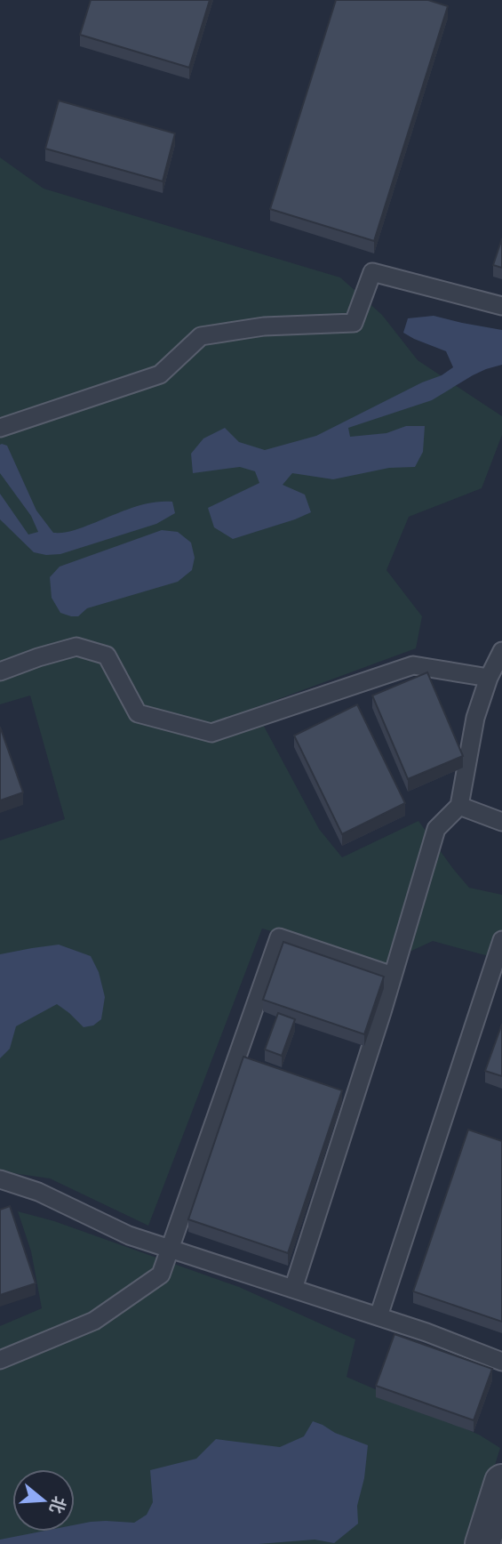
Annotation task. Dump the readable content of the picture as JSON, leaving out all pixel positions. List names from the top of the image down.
{
  "north": "right"
}
